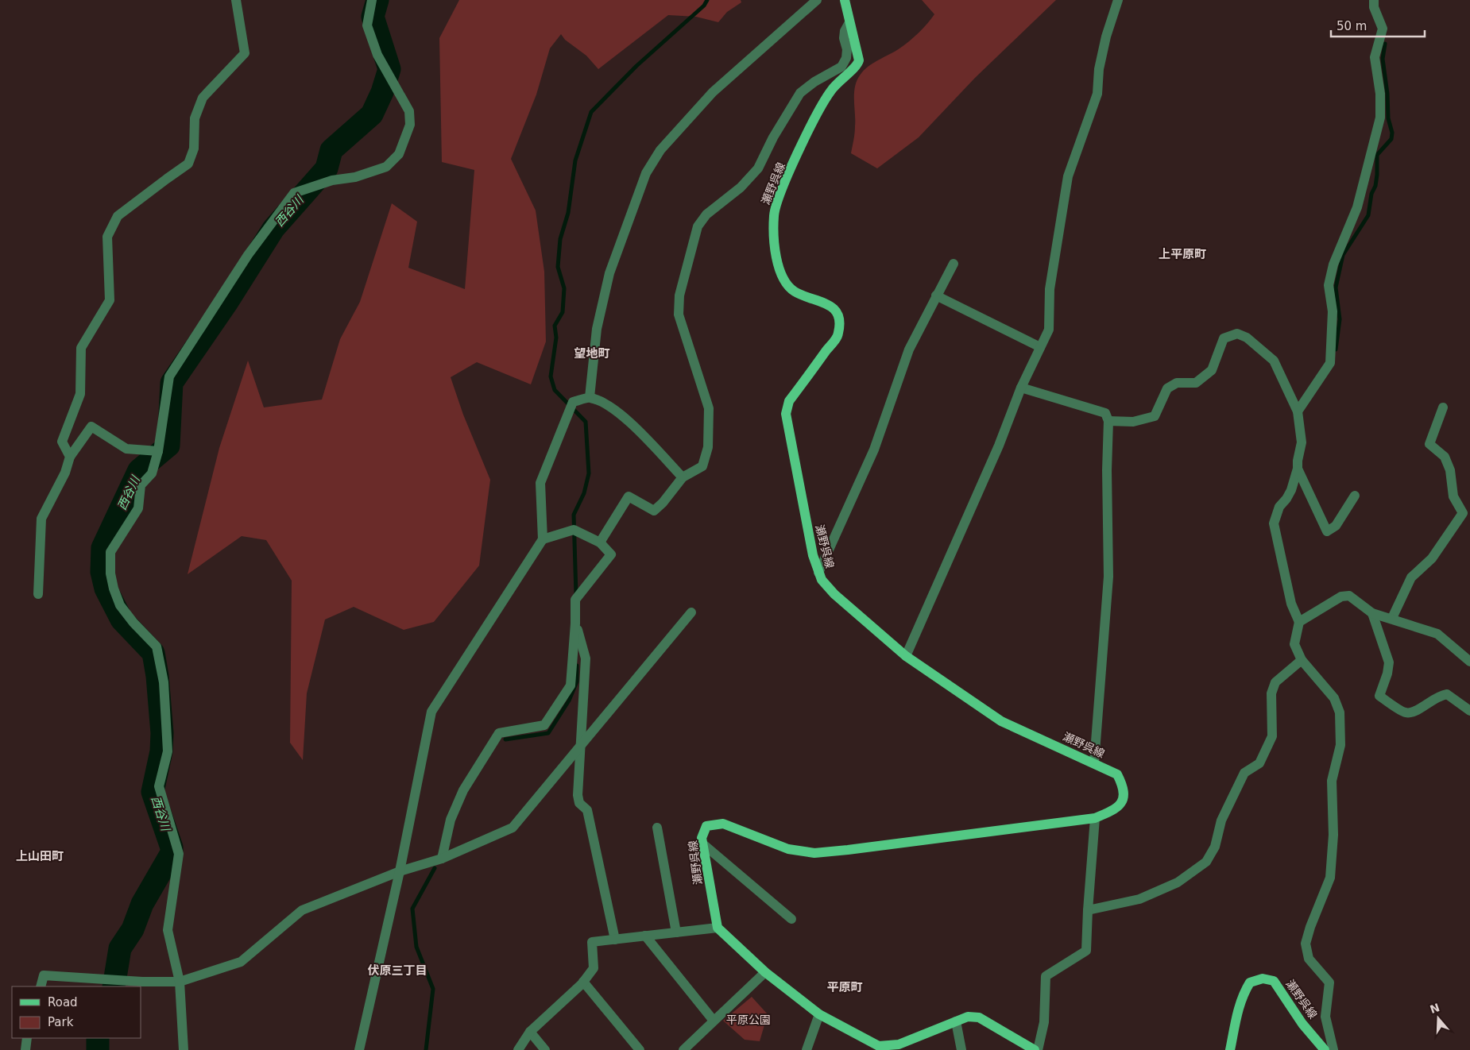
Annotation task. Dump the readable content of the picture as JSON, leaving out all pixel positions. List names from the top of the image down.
{
  "streets": {
    "main road": ["瀬野呉線"]
  },
  "districts": [
    "上平原町",
    "望地町",
    "上山田町",
    "伏原三丁目",
    "平原町"
  ],
  "water": ["西谷川"],
  "parks": ["平原公園"],
  "legend": ["Road", "Park"],
  "scale_bar": "50 m",
  "north": "top"
}
